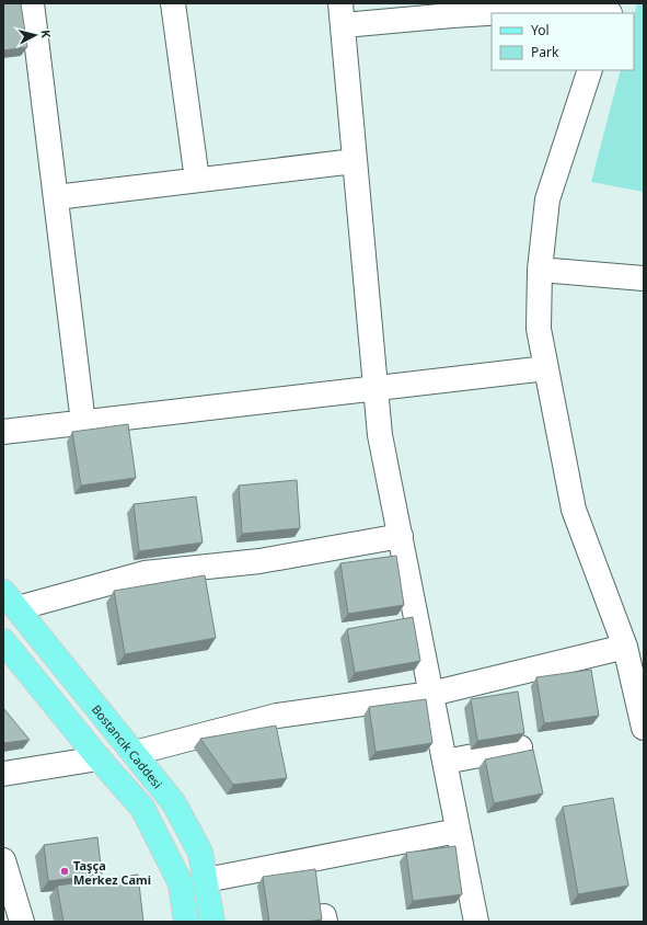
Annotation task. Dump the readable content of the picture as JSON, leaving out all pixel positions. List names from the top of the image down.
{
  "streets": {
    "main road": ["Bostancık Caddesi"]
  },
  "places": ["Taşça Merkez Cami"],
  "legend": ["Yol", "Park"],
  "north": "right"
}
